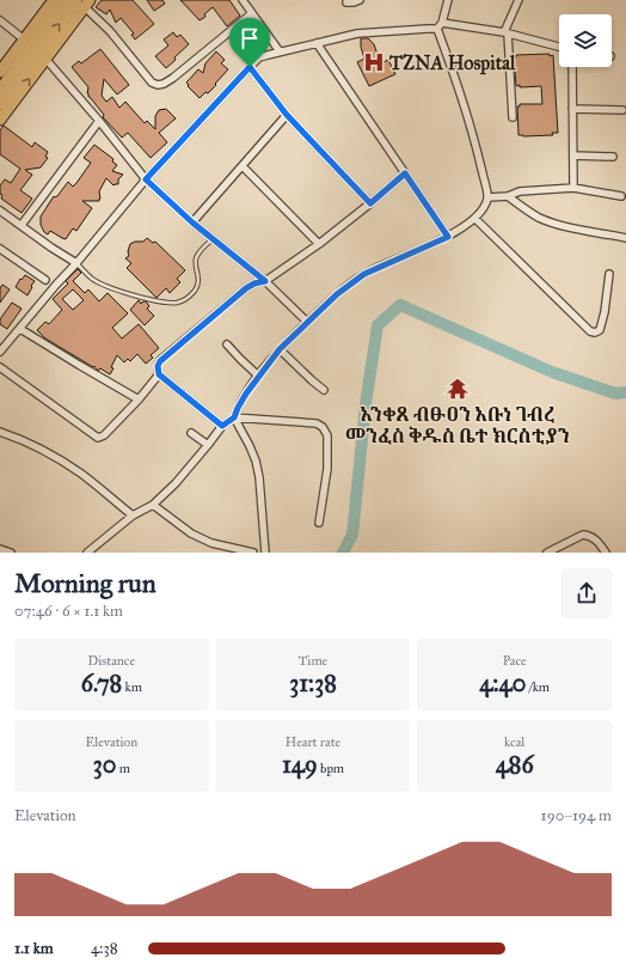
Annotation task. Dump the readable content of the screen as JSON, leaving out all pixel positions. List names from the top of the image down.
{
  "places": {
    "hospital": ["TZNA Hospital"],
    "temple": ["አንቀጸ ብፁዐን አቡነ ገብረ መንፈስ ቅዱስ ቤተ ክርስቲያን"]
  },
  "page": {
    "heading": ["Morning run", "07:46 · 6 × 1.1 km"],
    "stats": [
      ["Distance", "6.78 km"],
      ["Time", "31:38"],
      ["Pace", "4:40 /km"],
      ["Elevation", "30 m"],
      ["Heart rate", "149 bpm"],
      ["kcal", "486"]
    ],
    "chart": ["Elevation", "190–194 m"],
    "list": [
      {
        "name": "1.1 km",
        "note": "4:38"
      }
    ]
  }
}
